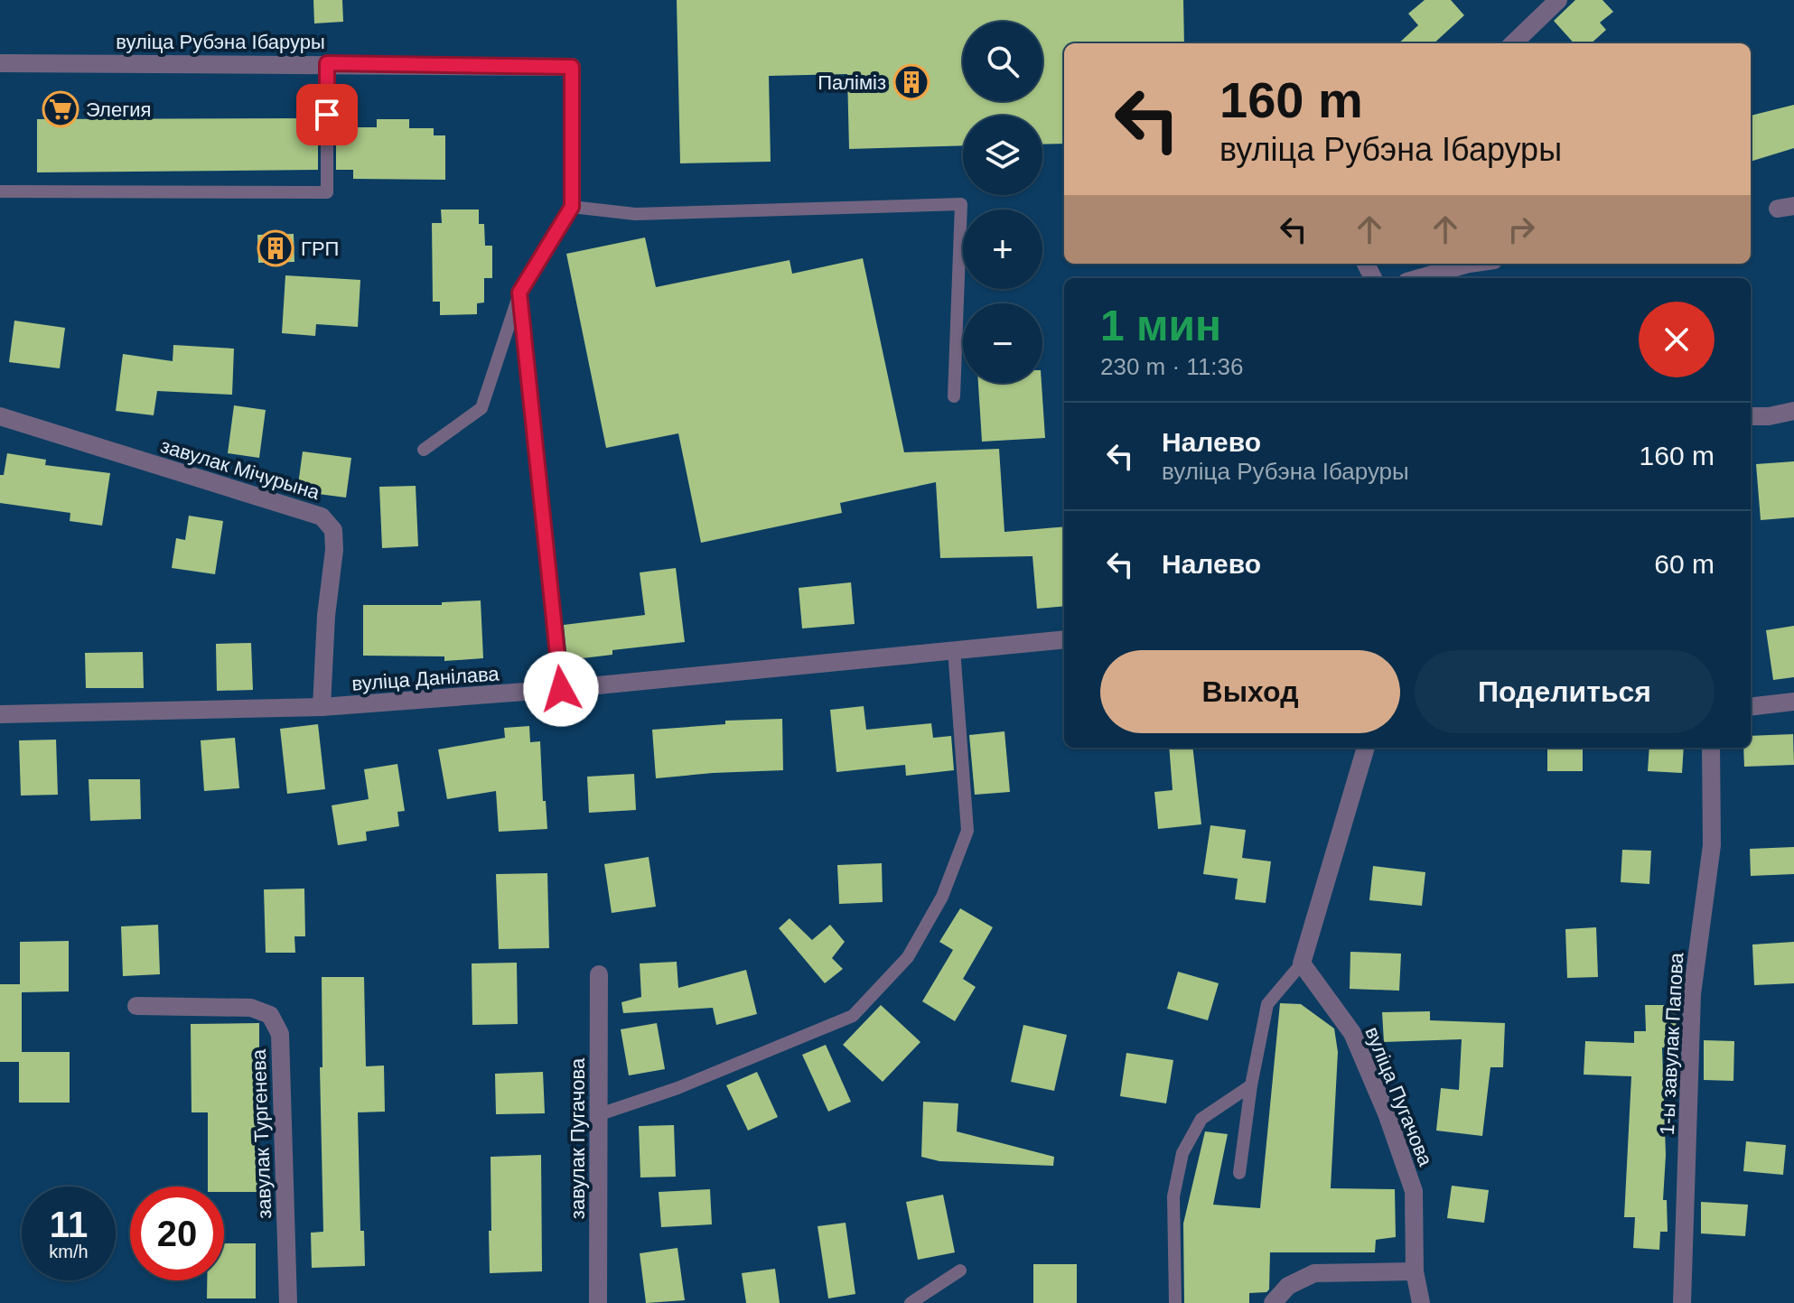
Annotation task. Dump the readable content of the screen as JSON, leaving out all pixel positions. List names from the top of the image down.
{
  "streets": {
    "street": [
      "вуліца Рубэна Ібаруры",
      "завулак Мічурына",
      "вуліца Данілава",
      "1-ы завулак Папова",
      "вуліца Пугачова",
      "завулак Тургенева",
      "завулак Пугачова"
    ]
  },
  "crossings": [
    ["завулак Мічурына", "вуліца Данілава"]
  ],
  "places": {
    "building": ["Паліміз", "ГРП"],
    "supermarket": ["Элегия"]
  },
  "page": {
    "map_buttons": ["+", "−"],
    "turn": ["160 m", "вуліца Рубэна Ібаруры"],
    "heading": ["1 мин", "230 m · 11:36"],
    "list": [
      {
        "name": "Налево",
        "note": "вуліца Рубэна Ібаруры",
        "value": "160 m"
      },
      {
        "name": "Налево",
        "value": "60 m"
      }
    ],
    "buttons": ["Выход", "Поделиться"],
    "speed": "11 km/h",
    "limit": "20"
  }
}
